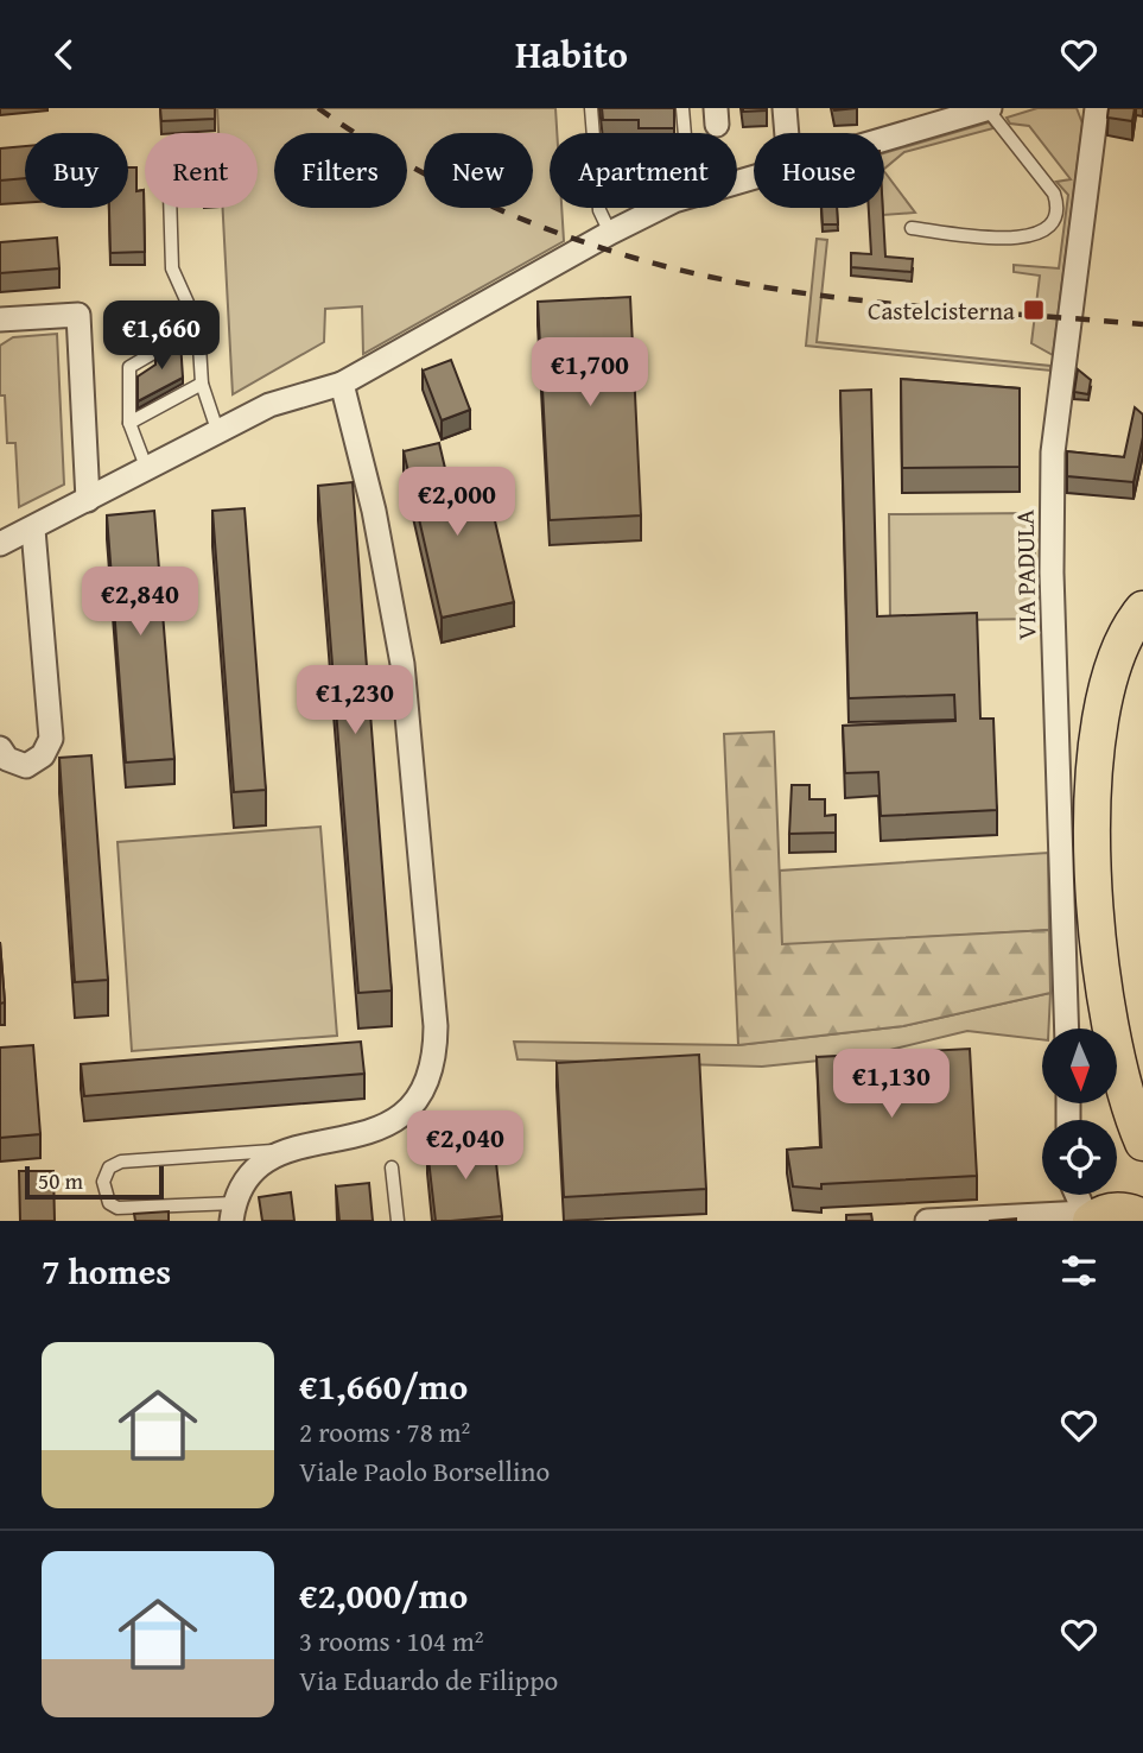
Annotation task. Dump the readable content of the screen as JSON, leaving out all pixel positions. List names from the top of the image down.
{
  "streets": {
    "street": ["VIA PADULA"]
  },
  "places": {
    "transit": ["Castelcisterna"]
  },
  "scale_bar": "50 m",
  "north": "bottom",
  "page": {
    "header": "Habito",
    "chip": [
      "Buy",
      "Rent",
      "Filters",
      "New",
      "Apartment",
      "House"
    ],
    "price": [
      "€1,660",
      "€1,700",
      "€2,000",
      "€2,840",
      "€1,230",
      "€1,130",
      "€2,040"
    ],
    "scale": "50 m",
    "heading": "7 homes",
    "list": [
      {
        "name": "€1,660/mo",
        "note": "2 rooms · 78 m² · Viale Paolo Borsellino"
      },
      {
        "name": "€2,000/mo",
        "note": "3 rooms · 104 m² · Via Eduardo de Filippo"
      }
    ]
  }
}
